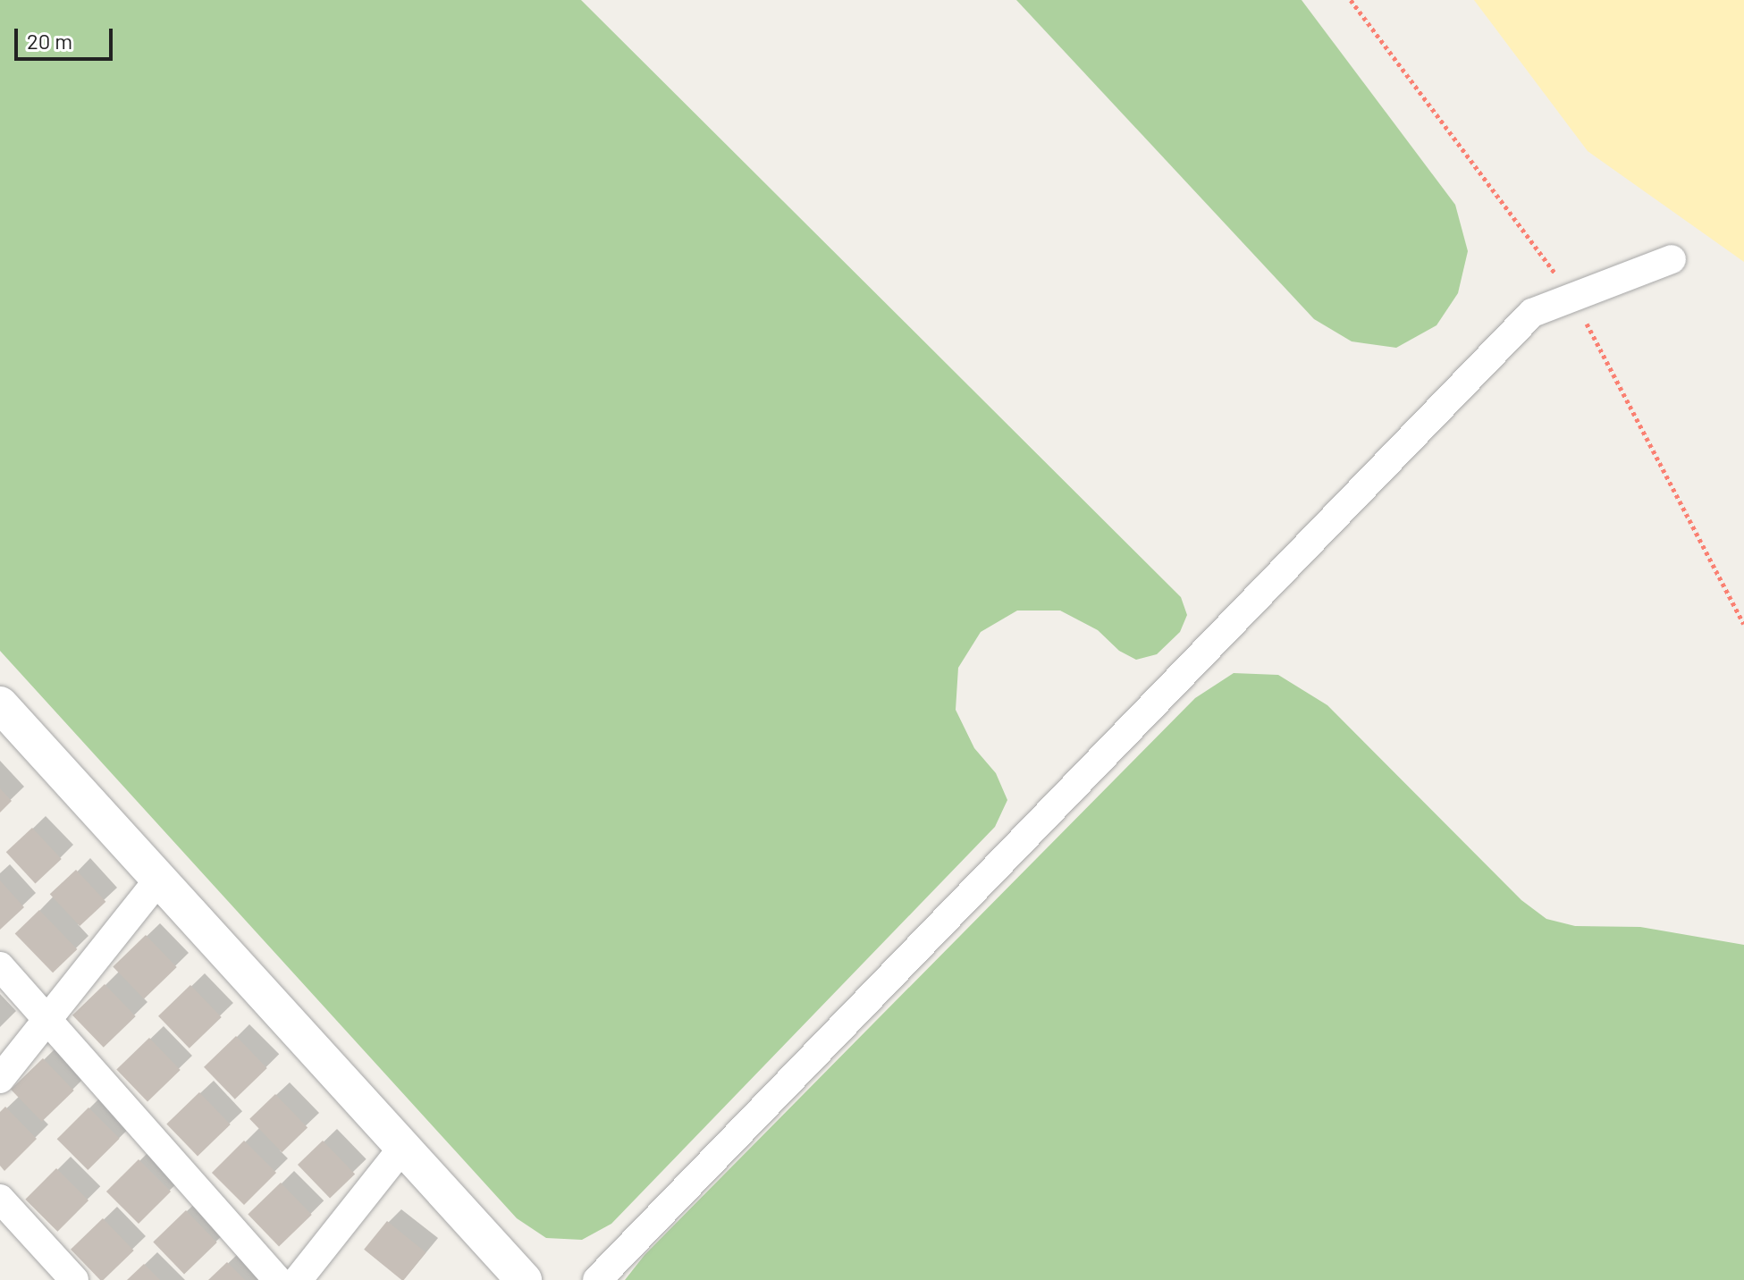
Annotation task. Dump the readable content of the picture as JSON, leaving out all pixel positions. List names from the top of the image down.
{
  "scale_bar": "20 m"
}
